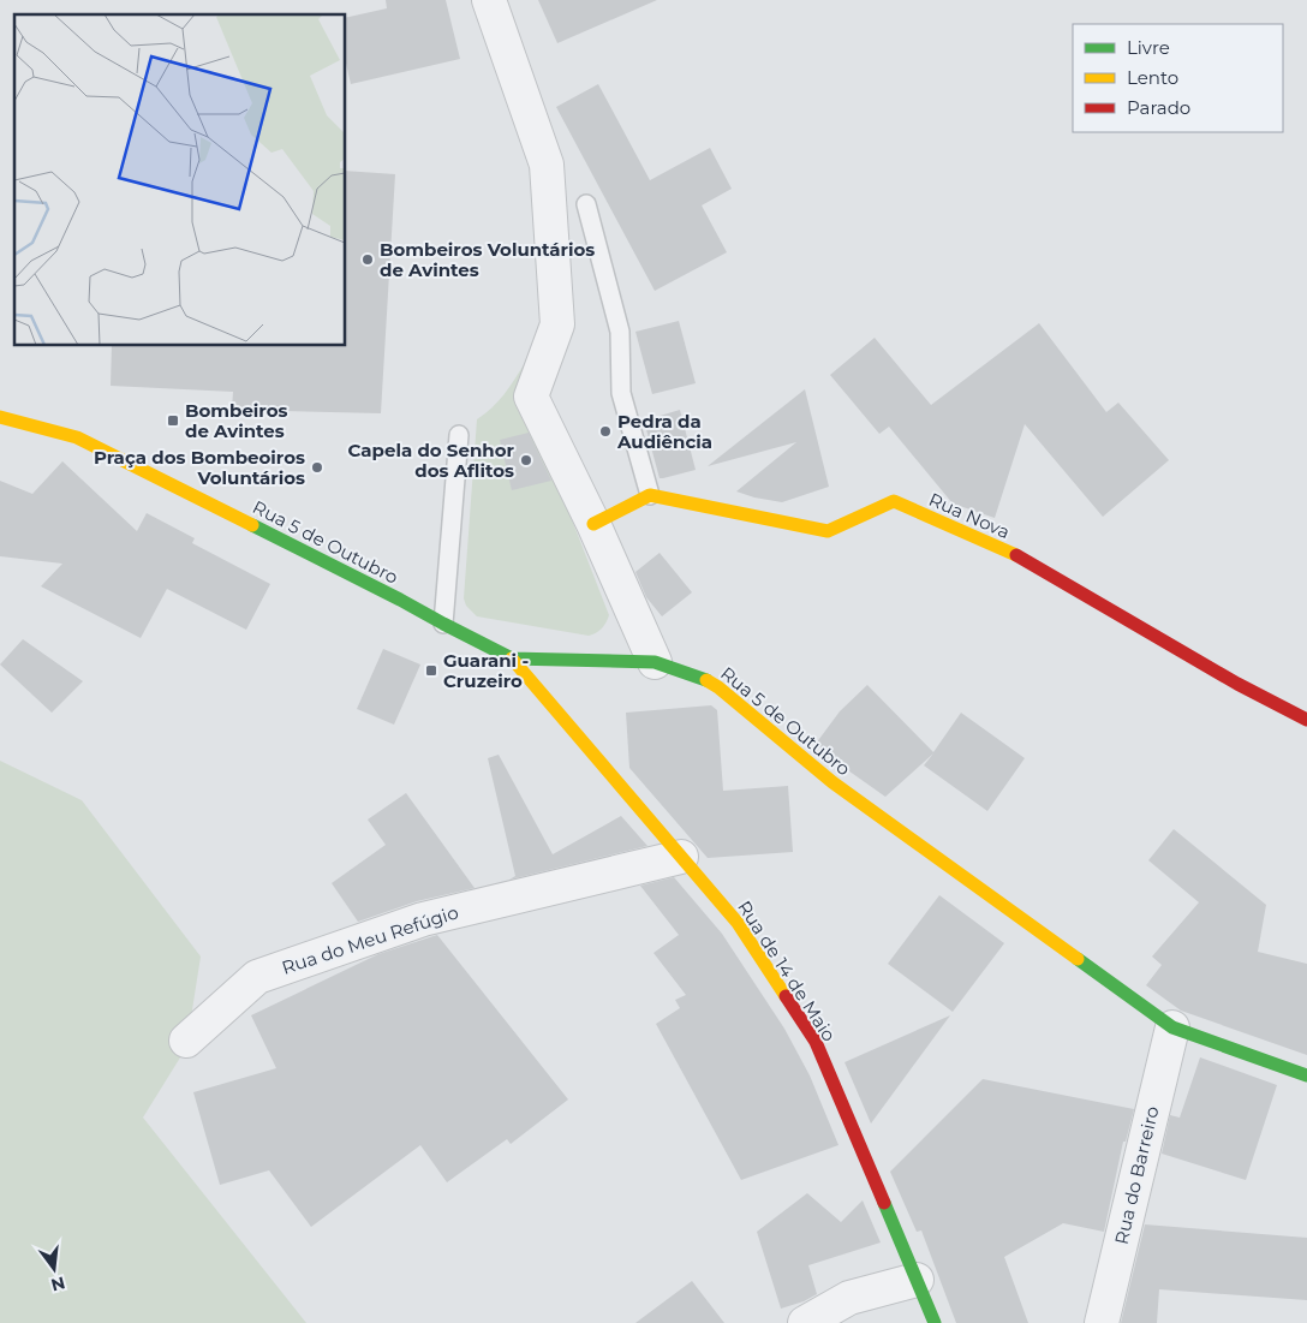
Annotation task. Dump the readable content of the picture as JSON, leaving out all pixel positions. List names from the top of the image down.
{
  "streets": {
    "street": [
      "Rua Nova",
      "Rua 5 de Outubro",
      "Rua do Meu Refúgio",
      "Rua de 14 de Maio",
      "Rua do Barreiro"
    ]
  },
  "crossings": [
    ["Rua 5 de Outubro", "Rua de 14 de Maio"],
    ["Rua 5 de Outubro", "Rua do Barreiro"],
    ["Rua do Meu Refúgio", "Rua de 14 de Maio"]
  ],
  "places": {
    "other": [
      "Bombeiros Voluntários de Avintes",
      "Pedra da Audiência",
      "Capela do Senhor dos Aflitos",
      "Praça dos Bombeoiros Voluntários"
    ],
    "transit": ["Bombeiros de Avintes", "Guarani - Cruzeiro"]
  },
  "legend": ["Livre", "Lento", "Parado"],
  "north": "bottom"
}
